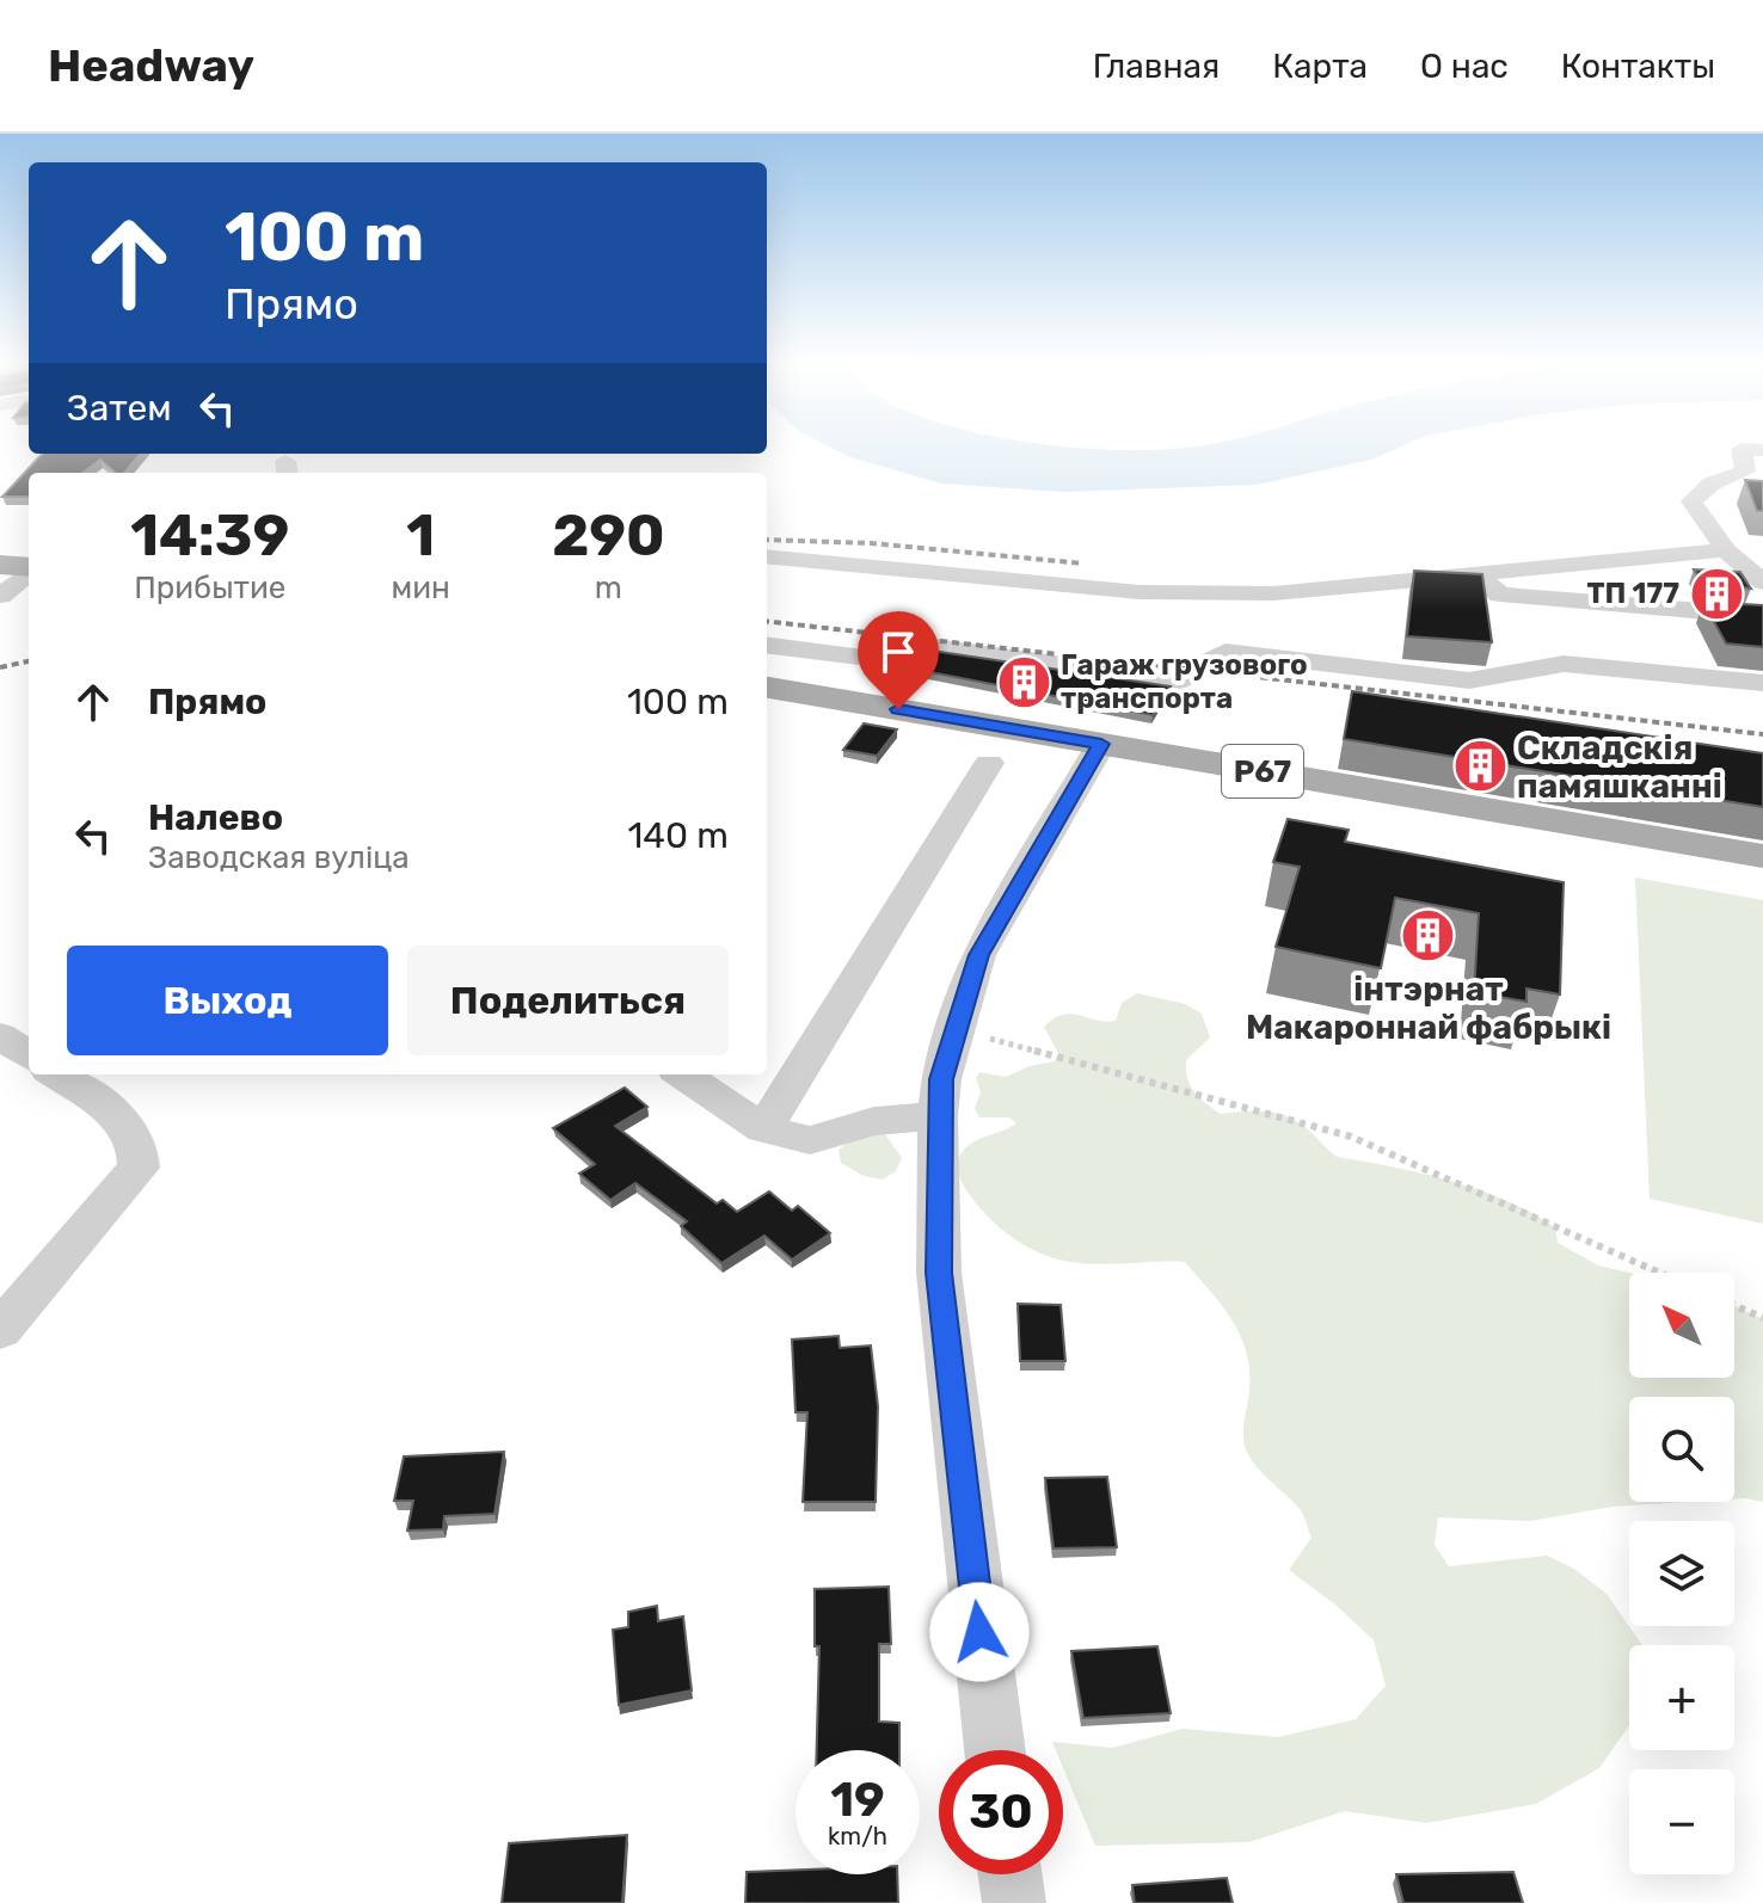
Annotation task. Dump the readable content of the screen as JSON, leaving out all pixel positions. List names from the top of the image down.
{
  "streets": {
    "main road": ["Р67"]
  },
  "places": {
    "building": [
      "ТП 177",
      "Гараж грузового транспорта",
      "Складскія памяшканні",
      "інтэрнат Макароннай фабрыкі"
    ]
  },
  "north": "top left",
  "page": {
    "header": "Headway",
    "nav": [
      "Главная",
      "Карта",
      "О нас",
      "Контакты"
    ],
    "turn": ["100 m", "Прямо"],
    "then": "Затем",
    "eta": [
      "14:39",
      "Прибытие",
      "1",
      "мин",
      "290",
      "m"
    ],
    "list": [
      {
        "name": "Прямо",
        "value": "100 m"
      },
      {
        "name": "Налево",
        "note": "Заводская вуліца",
        "value": "140 m"
      }
    ],
    "buttons": ["Выход", "Поделиться"],
    "map_buttons": ["+", "−"],
    "speed": "19 km/h",
    "limit": "30"
  }
}
